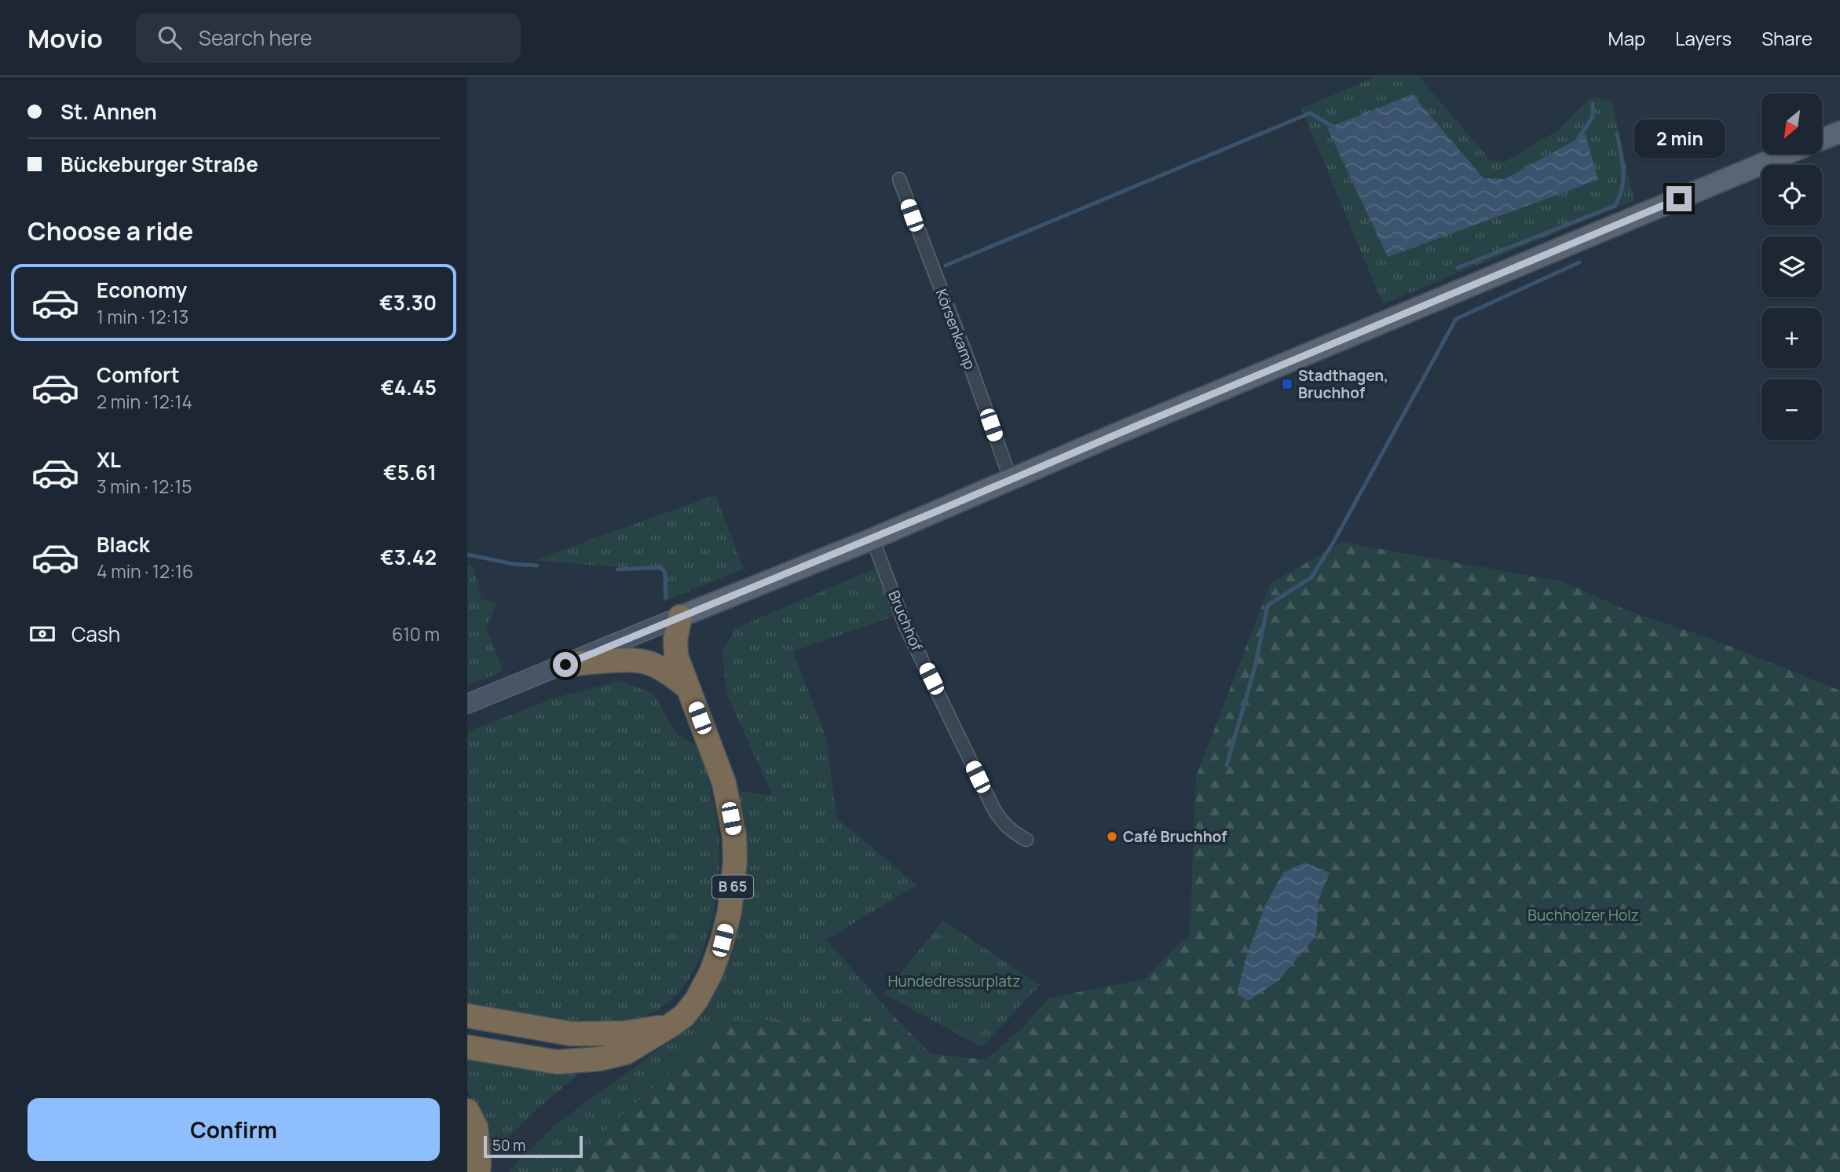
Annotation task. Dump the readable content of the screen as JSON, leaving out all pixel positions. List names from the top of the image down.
{
  "streets": {
    "highway": ["B 65"],
    "street": ["Körsenkamp", "Bruchhof"]
  },
  "parks": ["Buchholzer Holz", "Hundedressurplatz"],
  "places": {
    "transit": ["Stadthagen, Bruchhof"],
    "other": ["Café Bruchhof"]
  },
  "scale_bar": "50 m",
  "north": "bottom left",
  "page": {
    "header": "Movio",
    "search": "Search here",
    "nav": ["Map", "Layers", "Share"],
    "banner": ["St. Annen", "Bückeburger Straße"],
    "map_buttons": ["+", "−"],
    "bubble": "2 min",
    "heading": "Choose a ride",
    "list": [
      {
        "name": "Economy",
        "note": "1 min · 12:13",
        "value": "€3.30"
      },
      {
        "name": "Comfort",
        "note": "2 min · 12:14",
        "value": "€4.45"
      },
      {
        "name": "XL",
        "note": "3 min · 12:15",
        "value": "€5.61"
      },
      {
        "name": "Black",
        "note": "4 min · 12:16",
        "value": "€3.42"
      }
    ],
    "pay": ["Cash", "610 m"],
    "buttons": "Confirm",
    "scale": "50 m"
  }
}
